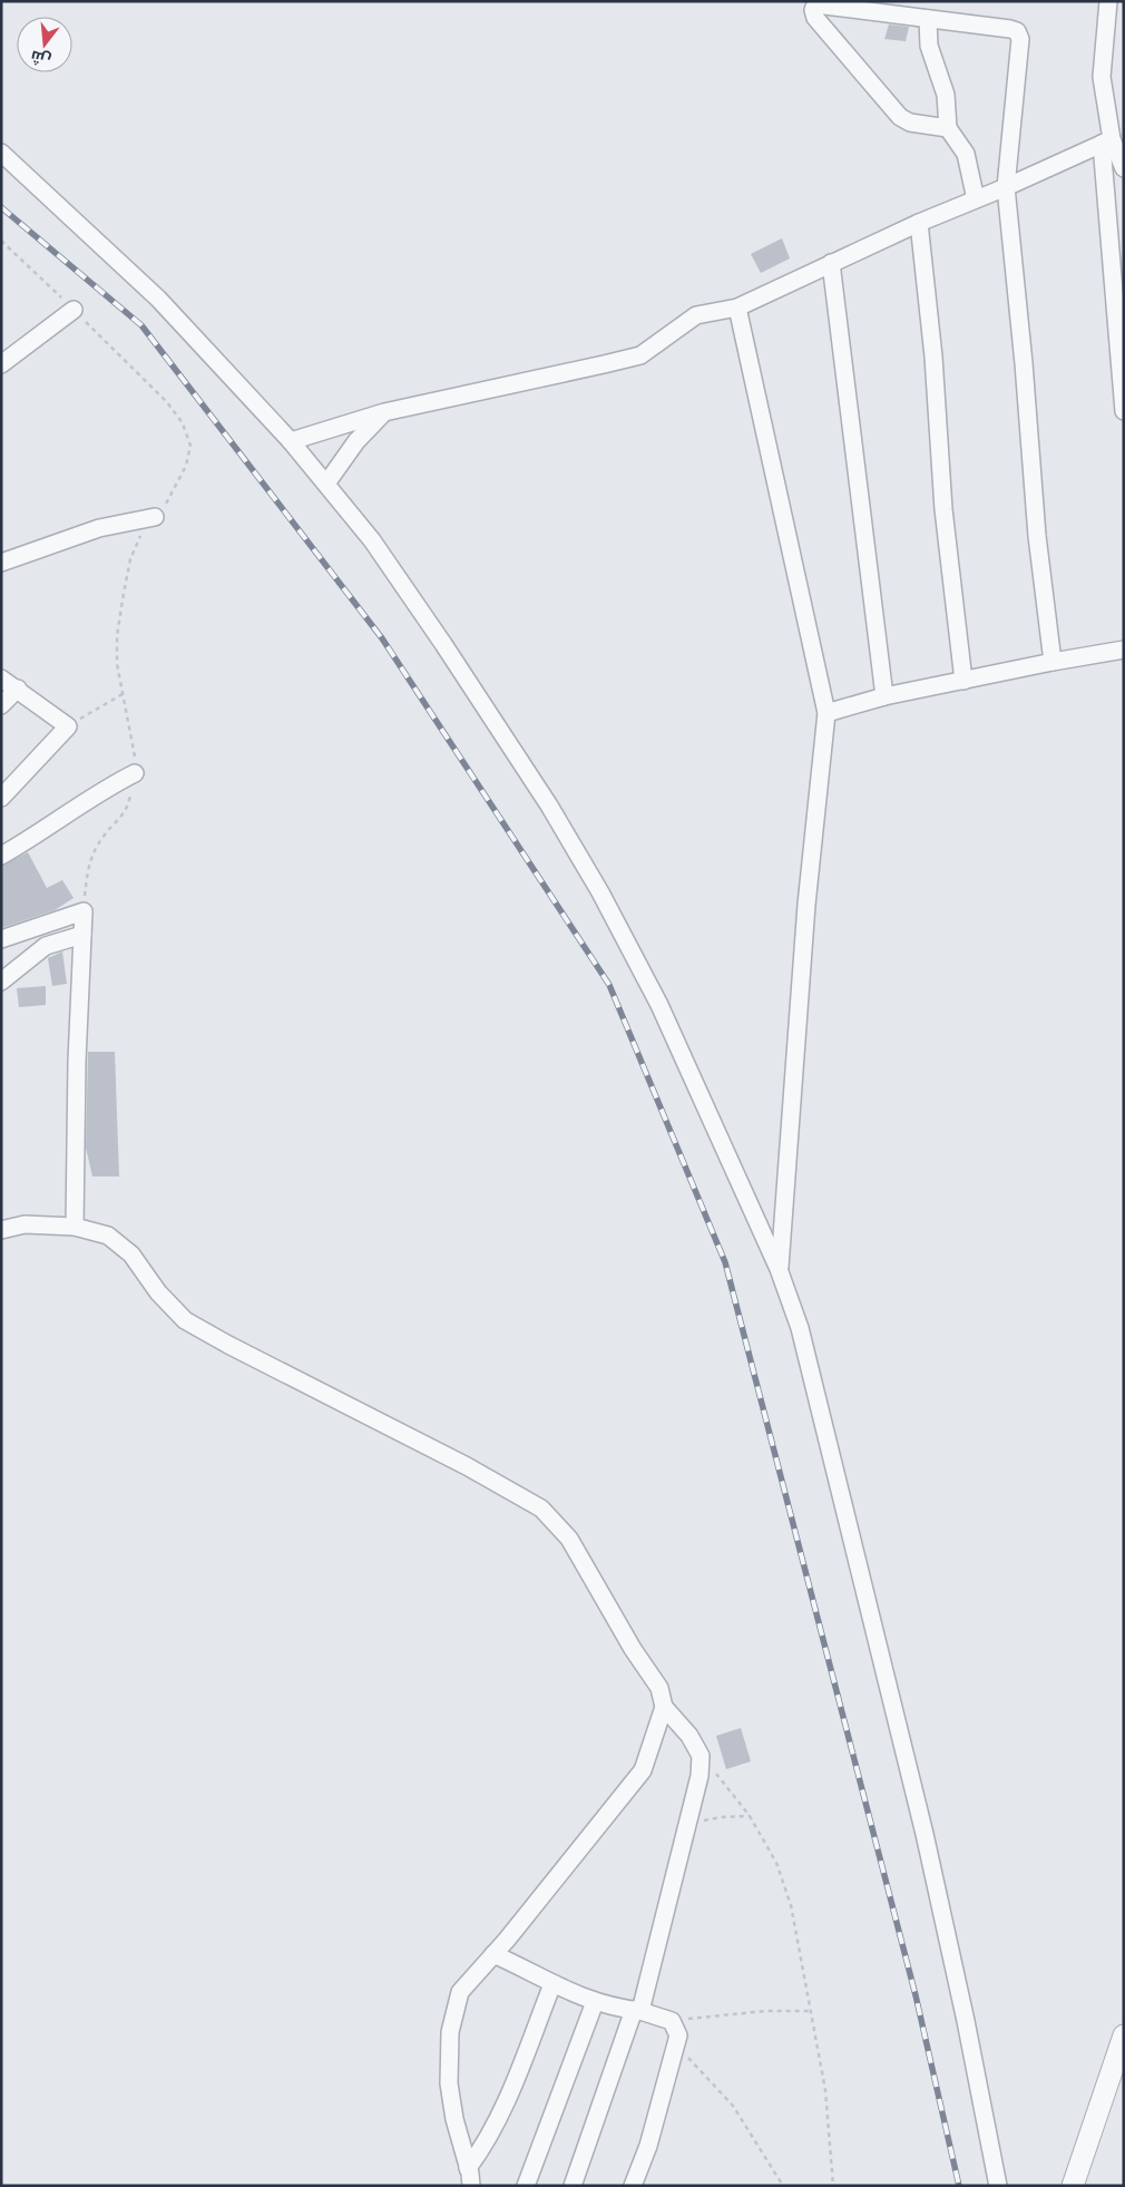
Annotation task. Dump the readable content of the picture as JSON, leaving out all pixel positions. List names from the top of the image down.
{
  "north": "bottom"
}
